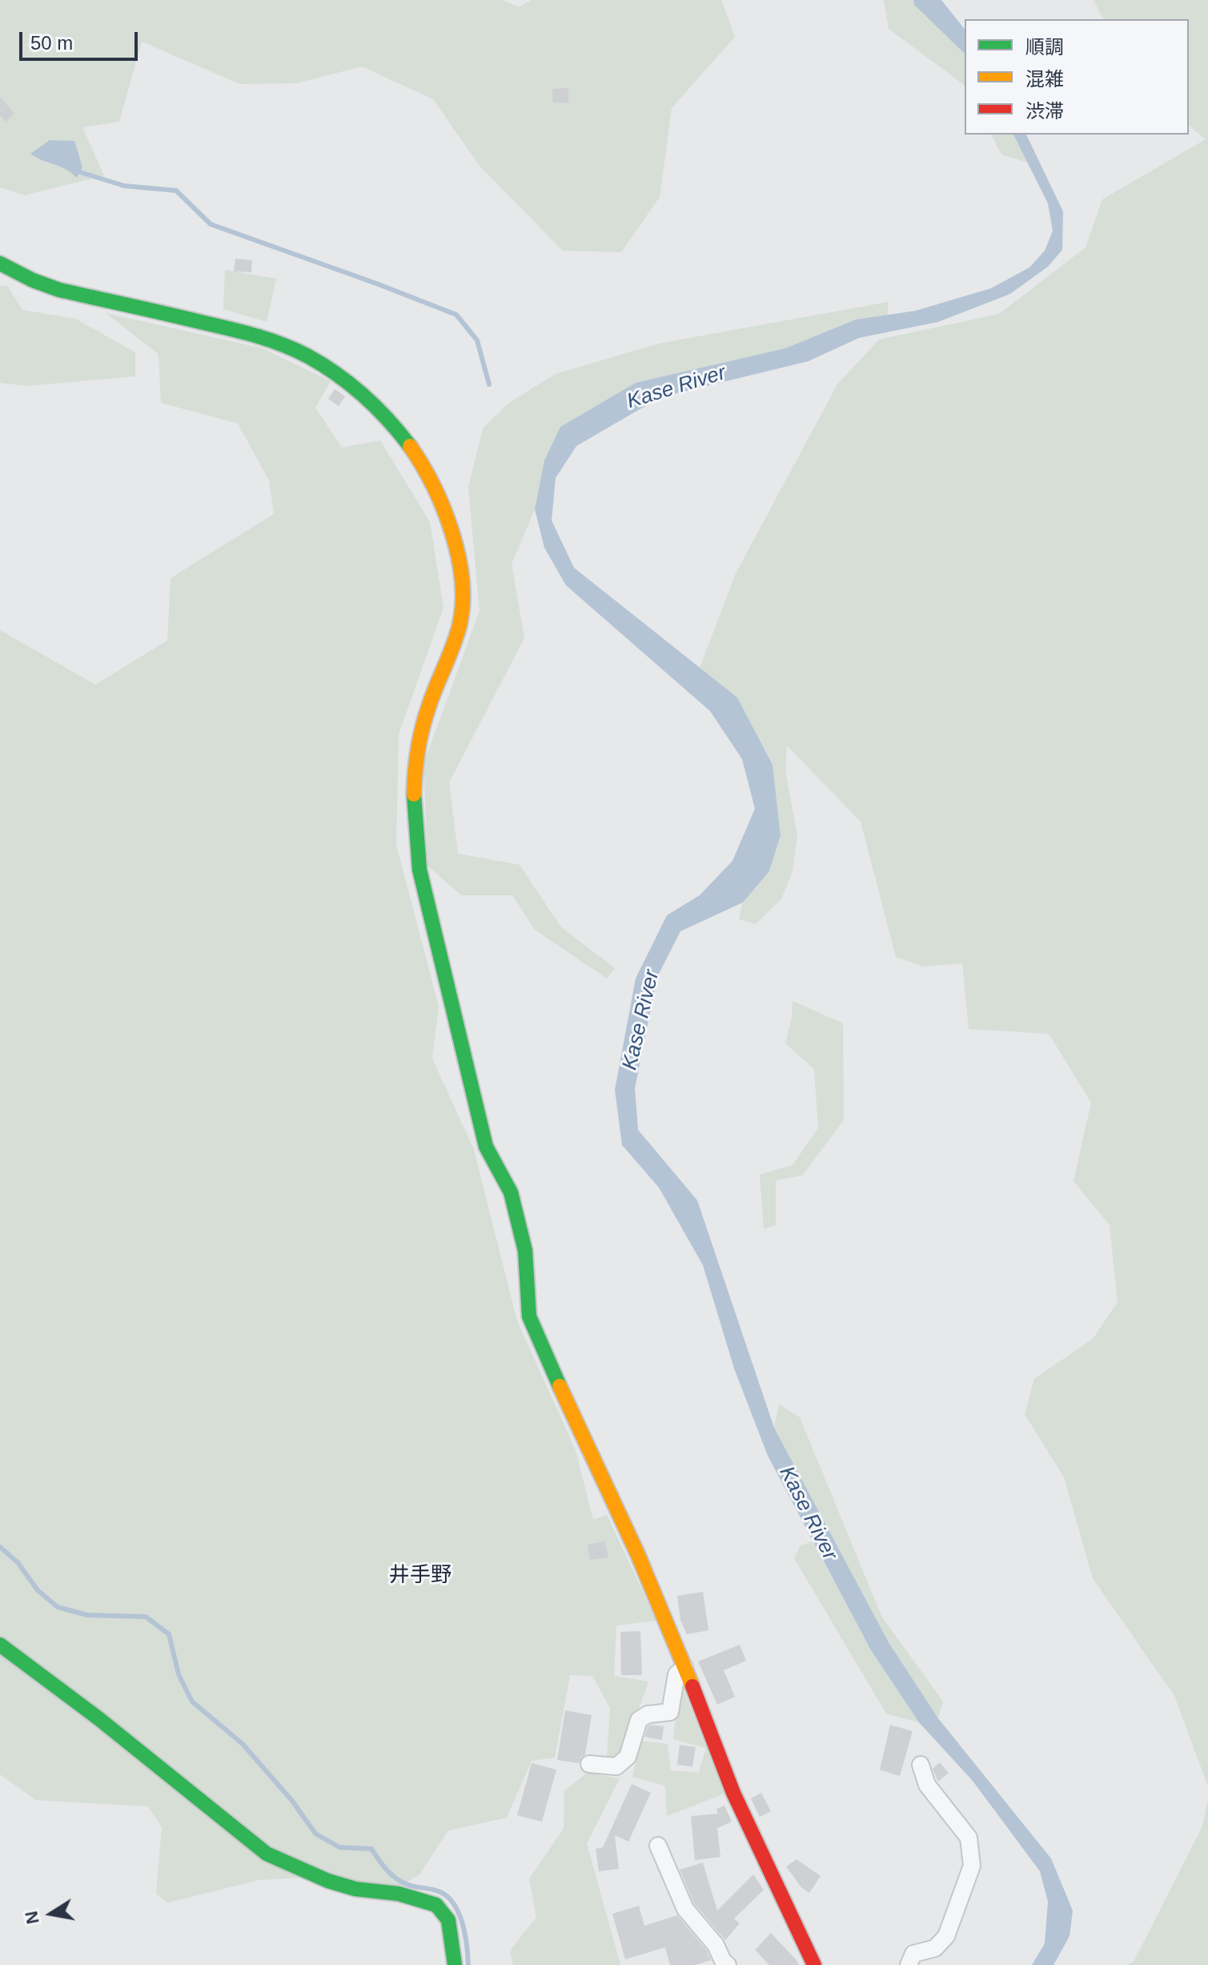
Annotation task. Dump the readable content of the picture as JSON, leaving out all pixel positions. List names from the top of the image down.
{
  "districts": ["井手野"],
  "water": ["Kase River"],
  "legend": ["順調", "混雑", "渋滞"],
  "scale_bar": "50 m",
  "north": "left"
}
